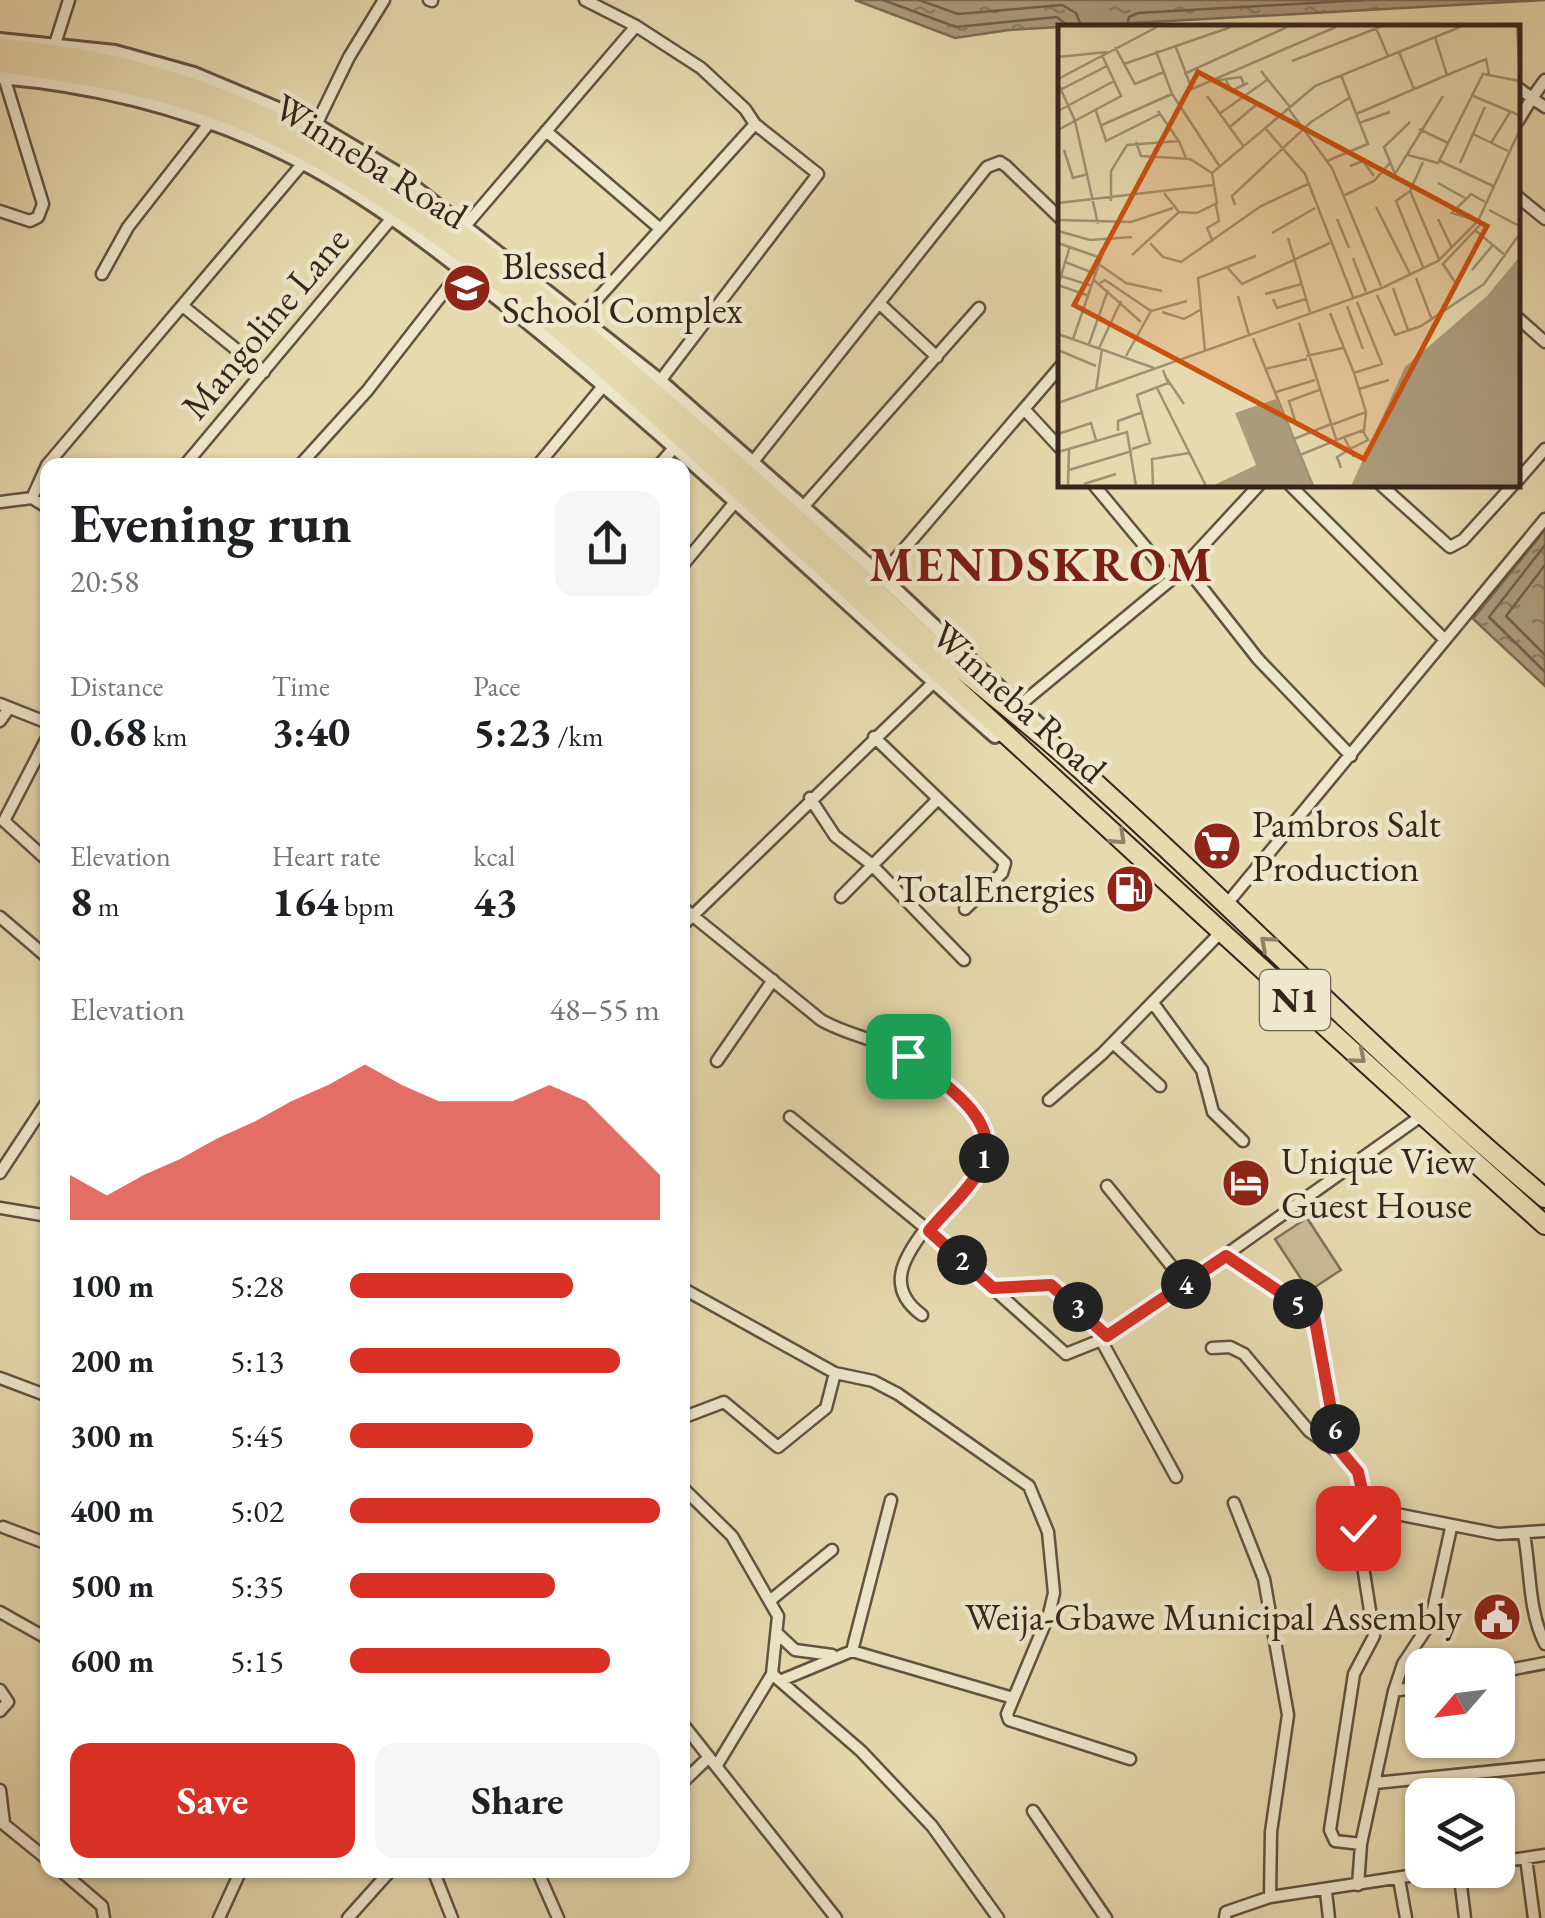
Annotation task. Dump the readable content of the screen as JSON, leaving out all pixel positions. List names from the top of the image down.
{
  "streets": {
    "highway": ["Winneba Road", "N1"],
    "street": ["Mangoline Lane"]
  },
  "districts": ["MENDSKROM"],
  "places": {
    "school or university": ["Blessed School Complex"],
    "supermarket": ["Pambros Salt Production"],
    "fuel station": ["TotalEnergies"],
    "hotel": ["Unique View Guest House"],
    "public building": ["Weija-Gbawe Municipal Assembly"]
  },
  "north": "bottom left",
  "page": {
    "heading": ["Evening run", "20:58"],
    "stats": [
      ["Distance", "0.68 km"],
      ["Time", "3:40"],
      ["Pace", "5:23 /km"],
      ["Elevation", "8 m"],
      ["Heart rate", "164 bpm"],
      ["kcal", "43"]
    ],
    "chart": ["Elevation", "48–55 m"],
    "pins": [
      "1",
      "2",
      "4",
      "5",
      "3",
      "6"
    ],
    "list": [
      {
        "name": "100 m",
        "note": "5:28"
      },
      {
        "name": "200 m",
        "note": "5:13"
      },
      {
        "name": "300 m",
        "note": "5:45"
      },
      {
        "name": "400 m",
        "note": "5:02"
      },
      {
        "name": "500 m",
        "note": "5:35"
      },
      {
        "name": "600 m",
        "note": "5:15"
      }
    ],
    "buttons": ["Save", "Share"]
  }
}
